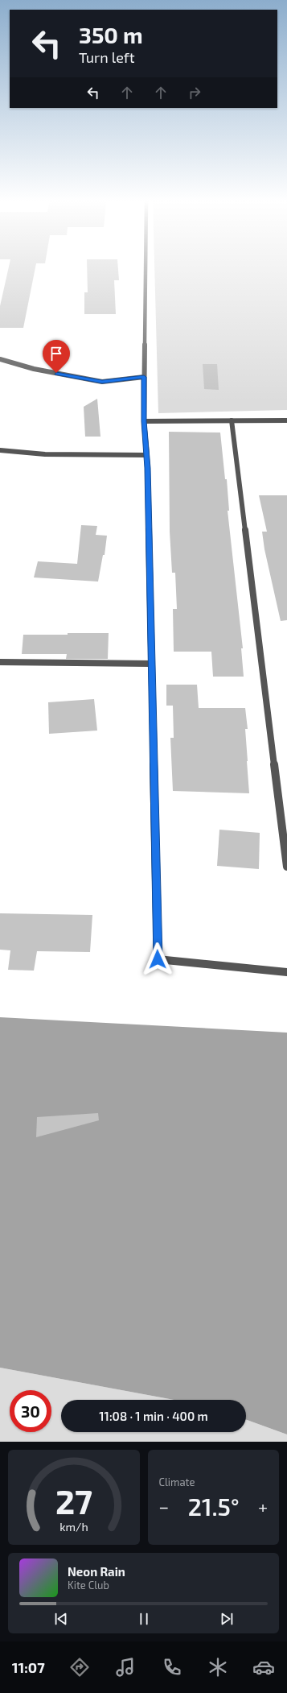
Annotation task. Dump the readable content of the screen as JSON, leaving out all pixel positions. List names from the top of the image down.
{
  "page": {
    "turn": ["350 m", "Turn left"],
    "limit": "30",
    "trip": "11:08 · 1 min · 400 m",
    "tile": "Climate",
    "heat": ["−", "21.5°", "+"],
    "song": ["Neon Rain", "Kite Club"],
    "tabs": "11:07",
    "gauge": ["27", "km/h"]
  }
}
